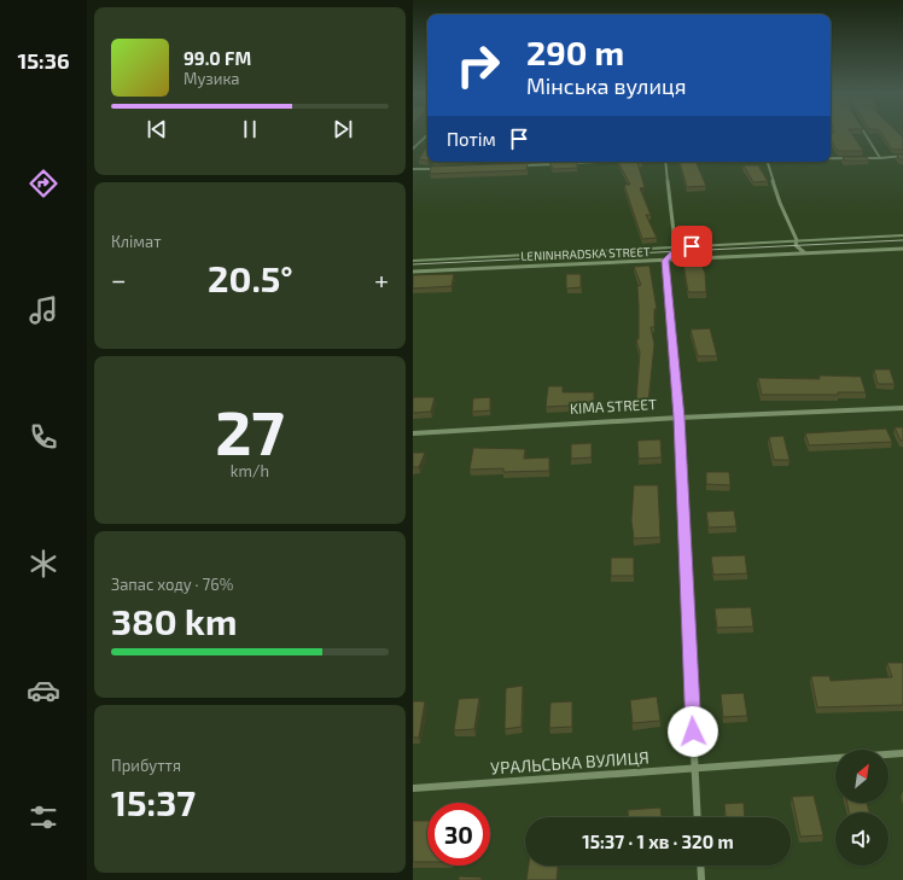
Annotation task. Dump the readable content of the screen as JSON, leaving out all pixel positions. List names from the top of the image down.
{
  "streets": {
    "street": ["LENINHRADSKA STREET", "KIMA STREET", "УРАЛЬСЬКА ВУЛИЦЯ"]
  },
  "north": "top right",
  "page": {
    "tabs": "15:36",
    "turn": ["290 m", "Мінська вулиця"],
    "song": ["99.0 FM", "Музика"],
    "then": "Потім",
    "tile": [
      "Клімат",
      ["27", "km/h"],
      ["Запас ходу · 76%", "380 km"],
      ["Прибуття", "15:37"]
    ],
    "heat": ["−", "20.5°", "+"],
    "limit": "30",
    "trip": "15:37 · 1 хв · 320 m"
  }
}
